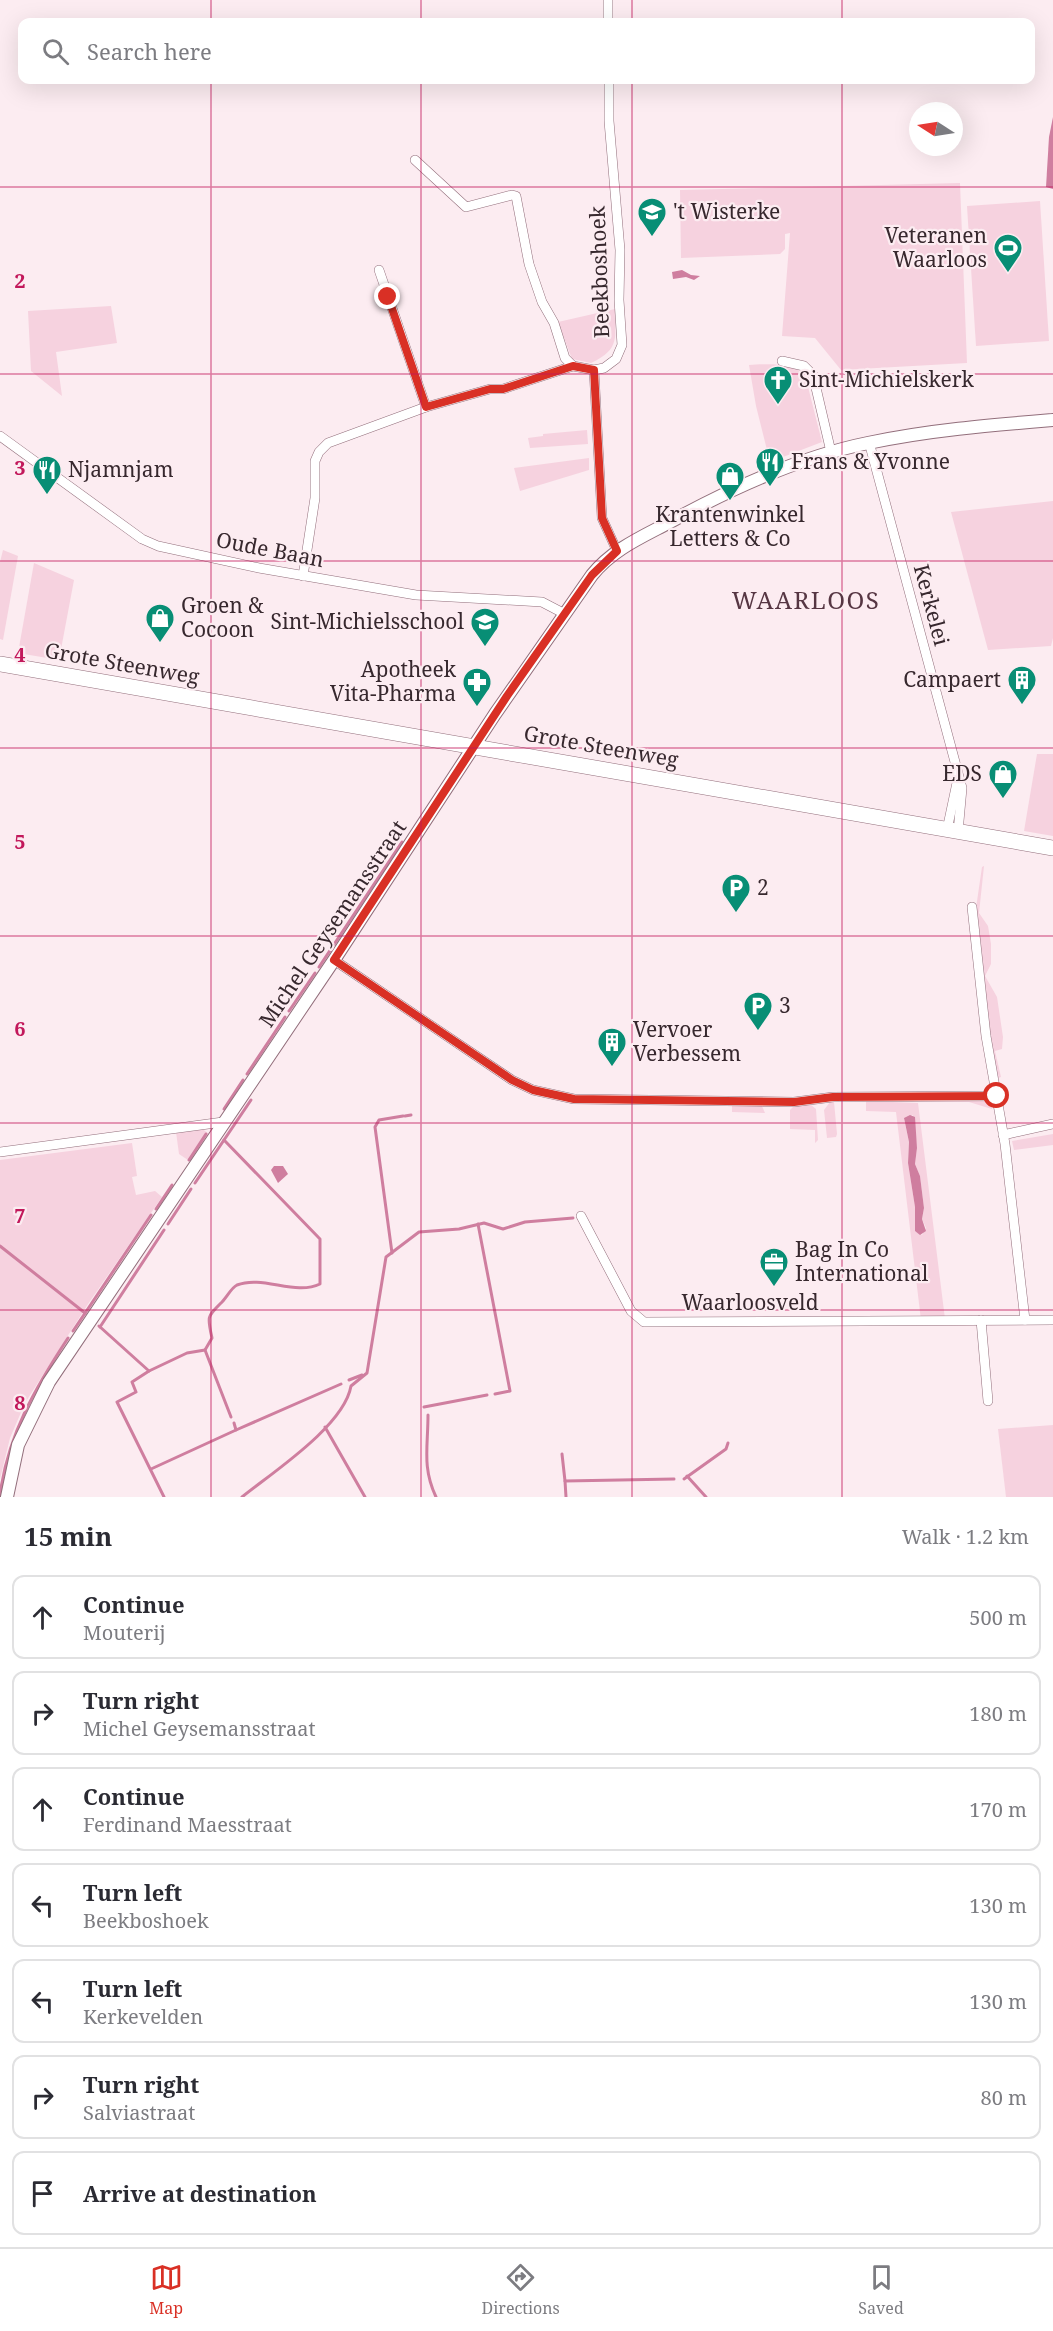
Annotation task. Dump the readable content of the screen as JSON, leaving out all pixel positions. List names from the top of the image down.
{
  "streets": {
    "main road": ["Grote Steenweg"],
    "street": [
      "Beekboshoek",
      "Oude Baan",
      "Kerkelei",
      "Michel Geysemansstraat",
      "Waarloosveld"
    ]
  },
  "crossings": [
    ["Oude Baan", "Michel Geysemansstraat"],
    ["Kerkelei", "Grote Steenweg"],
    ["Kerkelei", "Michel Geysemansstraat"],
    ["Grote Steenweg", "Michel Geysemansstraat"]
  ],
  "districts": ["WAARLOOS"],
  "places": {
    "school or university": ["'t Wisterke", "Sint-Michielsschool"],
    "sports": ["Veteranen Waarloos"],
    "church": ["Sint-Michielskerk"],
    "restaurant": ["Frans & Yvonne", "Njamnjam"],
    "shop": ["Krantenwinkel Letters & Co", "Groen & Cocoon", "EDS"],
    "building": ["Campaert", "Vervoer Verbessem"],
    "pharmacy": ["Apotheek Vita-Pharma"],
    "parking": ["2", "3"],
    "office": ["Bag In Co International"]
  },
  "north": "left",
  "page": {
    "search": "Search here",
    "heading": ["15 min", "Walk · 1.2 km"],
    "list": [
      ["Continue", "Mouterij", "500 m"],
      ["Turn right", "Michel Geysemansstraat", "180 m"],
      ["Continue", "Ferdinand Maesstraat", "170 m"],
      ["Turn left", "Beekboshoek", "130 m"],
      ["Turn left", "Kerkevelden", "130 m"],
      ["Turn right", "Salviastraat", "80 m"],
      "Arrive at destination"
    ],
    "nav": ["Map", "Directions", "Saved"]
  },
  "grid": {
    "rows": [
      "2",
      "3",
      "4",
      "5",
      "6",
      "7",
      "8"
    ]
  }
}
